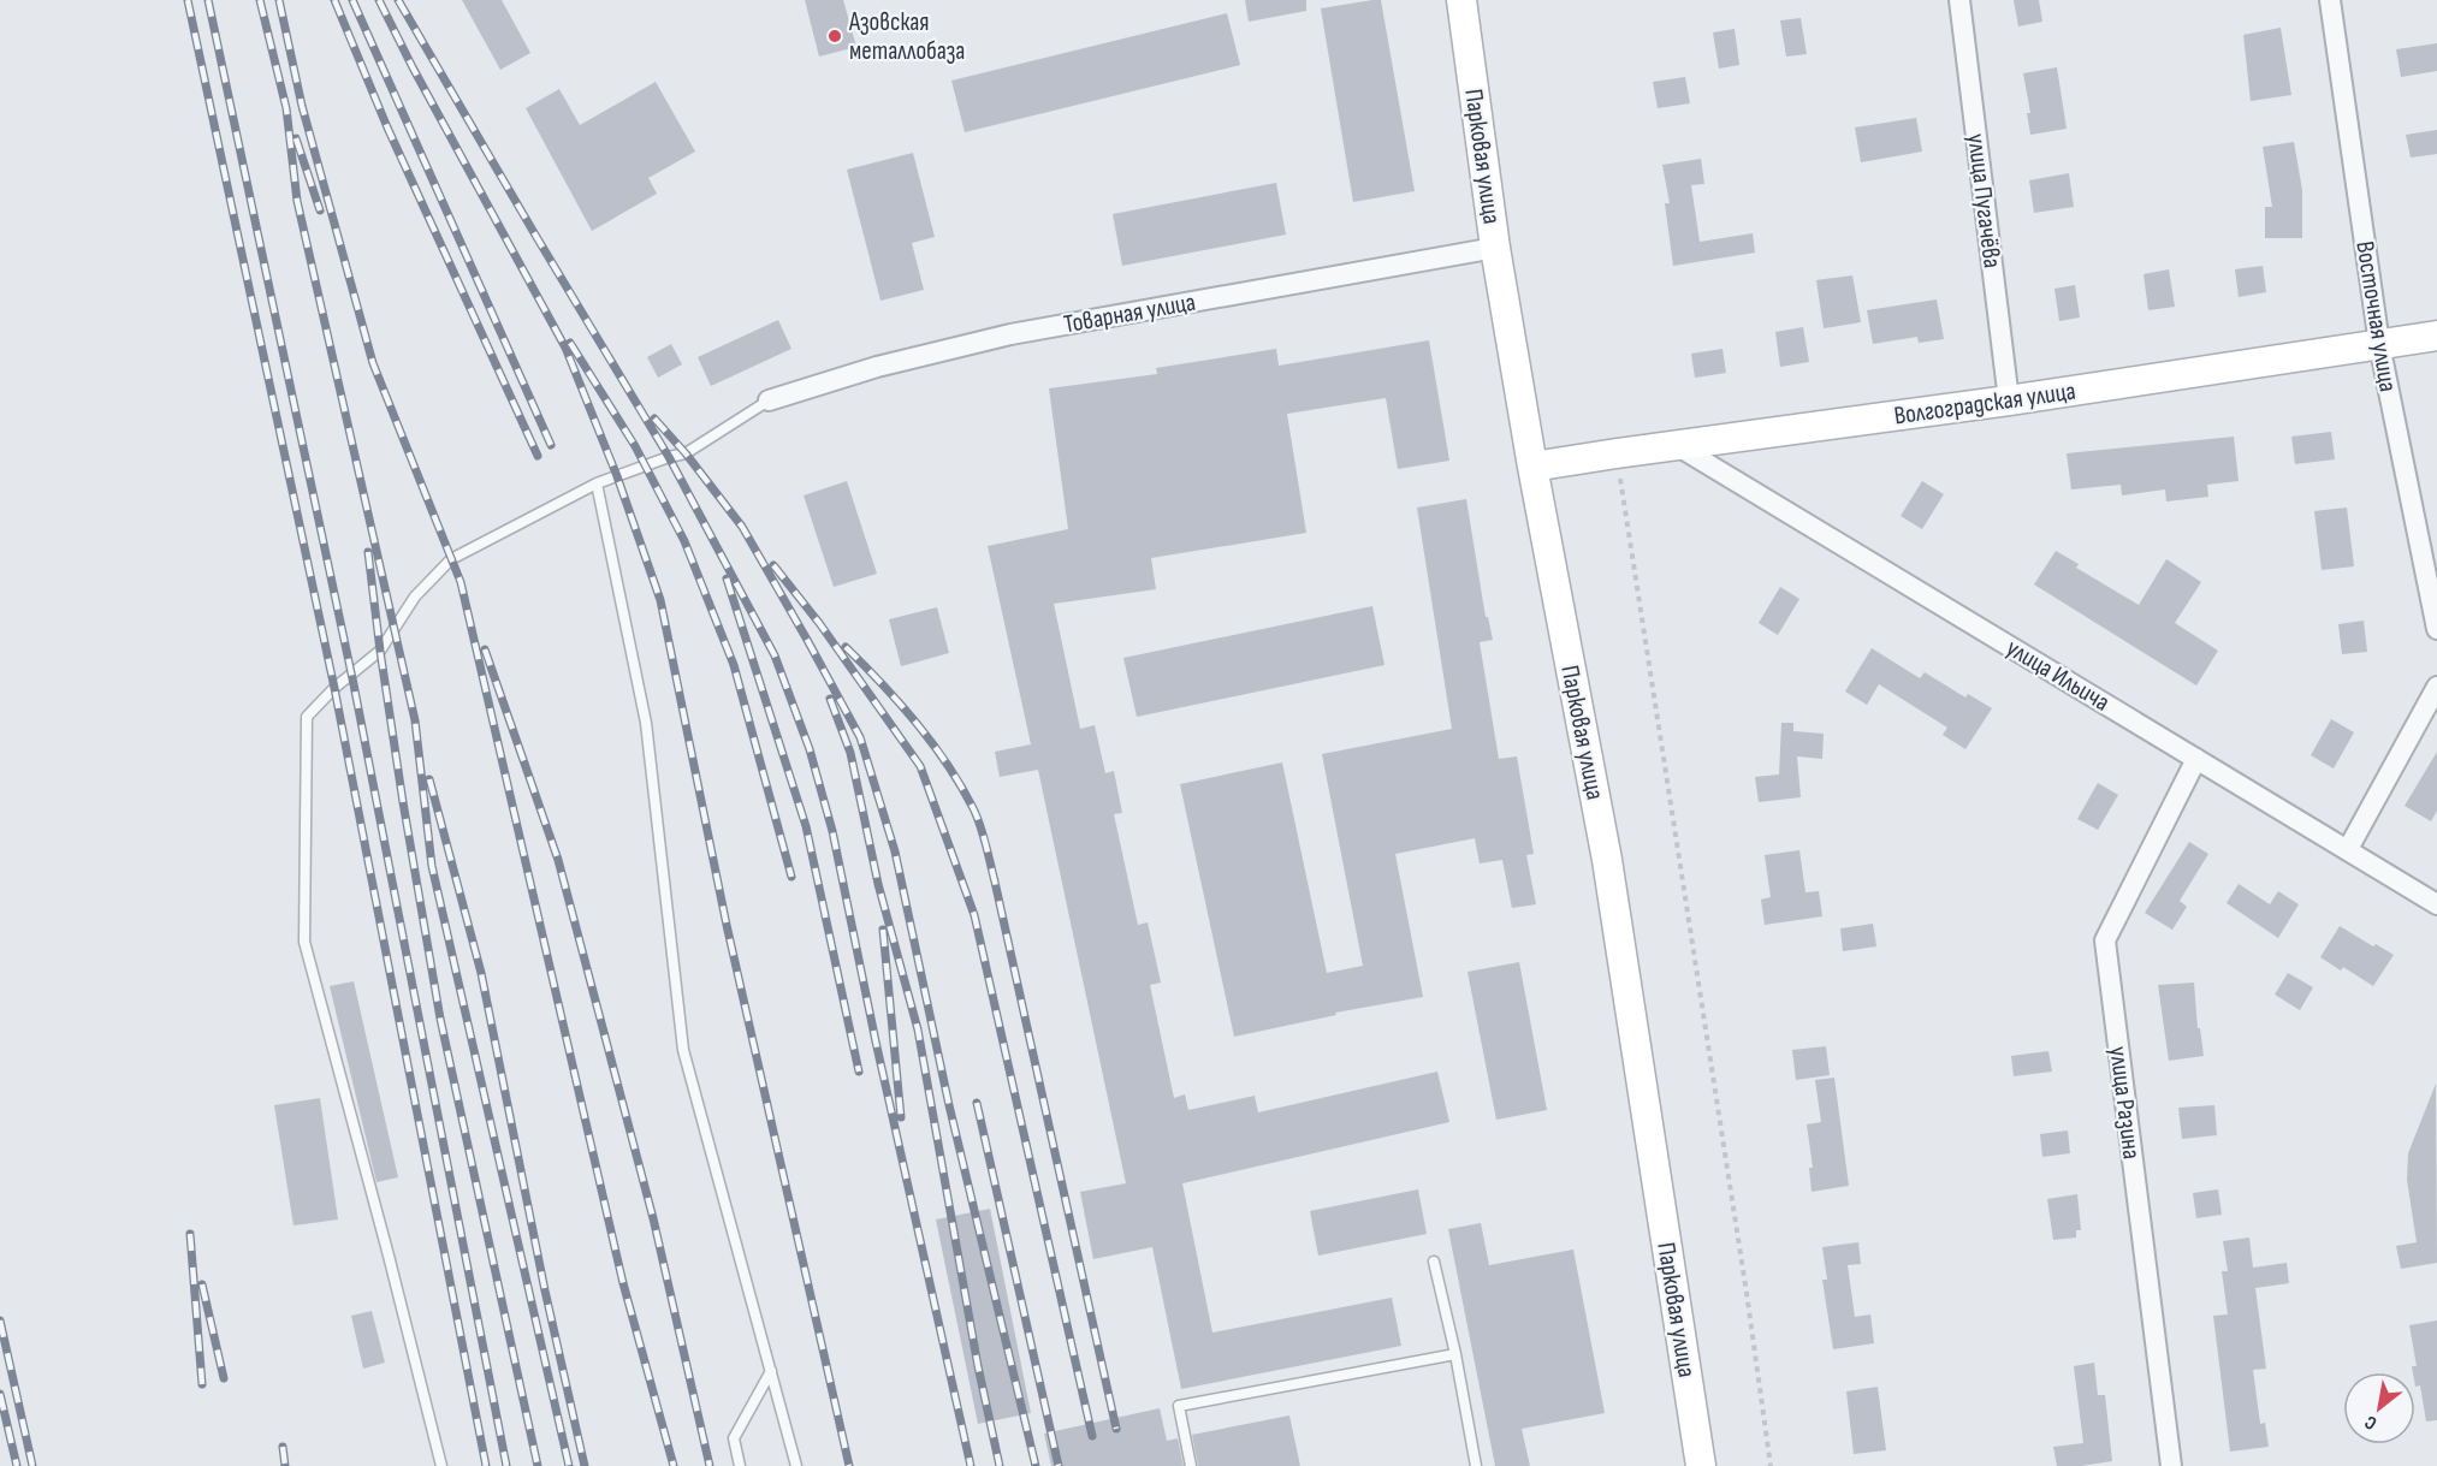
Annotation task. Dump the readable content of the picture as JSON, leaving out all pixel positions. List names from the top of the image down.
{
  "streets": {
    "main road": ["Парковая улица", "Волгоградская улица"],
    "street": [
      "улица Пугачёва",
      "Товарная улица",
      "Восточная улица",
      "улица Ильича",
      "улица Разина"
    ]
  },
  "crossings": [
    ["Парковая улица", "Товарная улица"],
    ["Парковая улица", "Волгоградская улица"],
    ["улица Пугачёва", "Волгоградская улица"],
    ["Восточная улица", "Волгоградская улица"],
    ["Волгоградская улица", "улица Ильича"],
    ["улица Ильича", "улица Разина"]
  ],
  "places": ["Азовская металлобаза"],
  "north": "bottom left"
}
